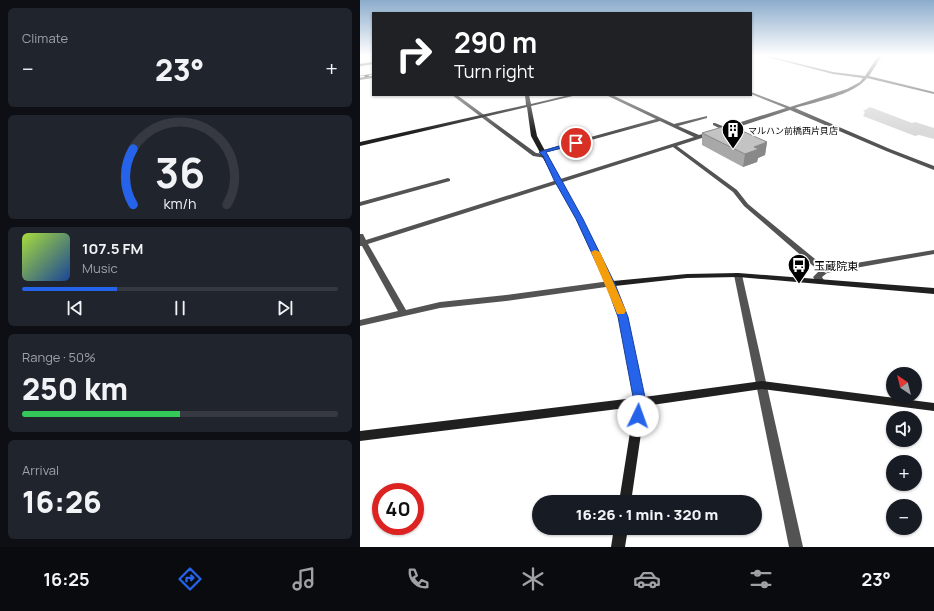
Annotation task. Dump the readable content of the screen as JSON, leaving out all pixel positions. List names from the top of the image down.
{
  "places": {
    "building": ["マルハン前橋西片貝店"],
    "bus stop": ["玉蔵院東"]
  },
  "north": "top left",
  "page": {
    "tile": [
      "Climate",
      ["Range · 50%", "250 km"],
      ["Arrival", "16:26"]
    ],
    "turn": ["290 m", "Turn right"],
    "heat": ["−", "23°", "+"],
    "song": ["107.5 FM", "Music"],
    "map_buttons": ["+", "−"],
    "limit": "40",
    "trip": "16:26 · 1 min · 320 m",
    "tabs": ["16:25", "23°"],
    "gauge": ["36", "km/h"]
  }
}
